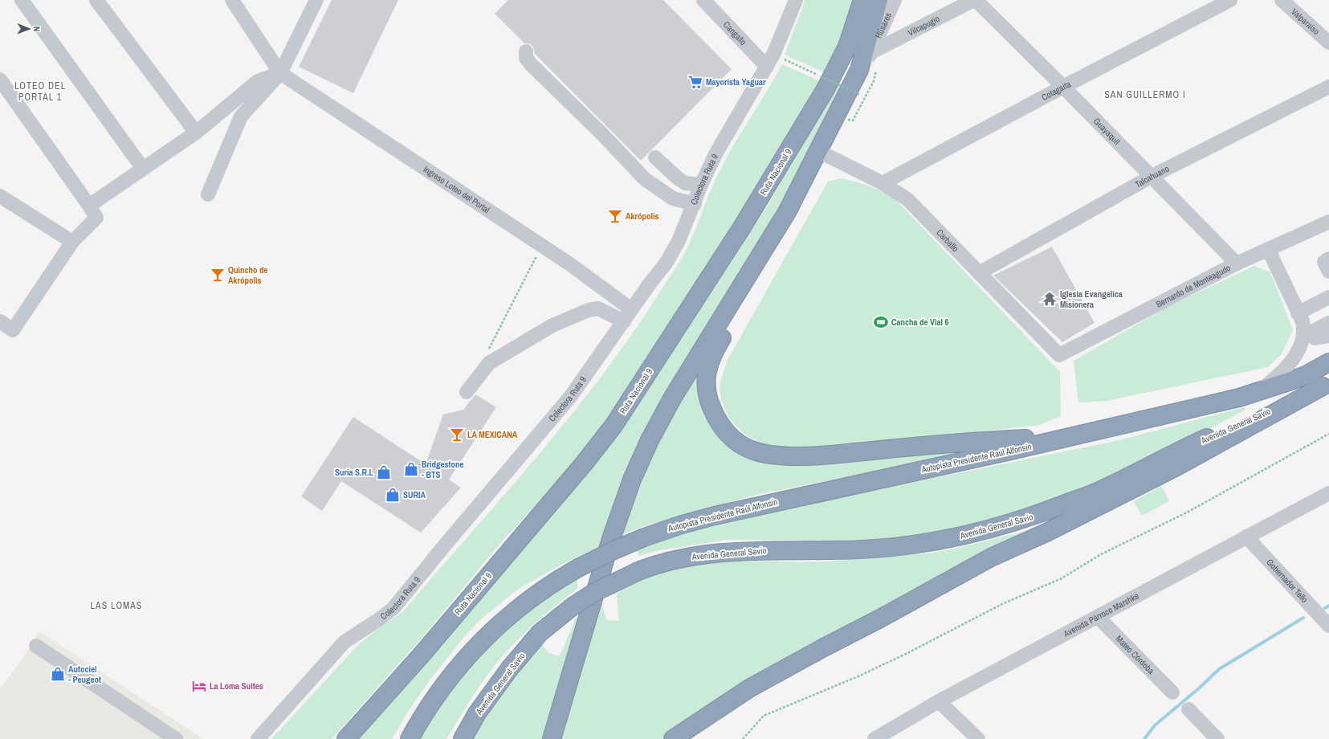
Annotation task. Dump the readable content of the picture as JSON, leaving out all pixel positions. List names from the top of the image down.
{
  "streets": {
    "highway": ["Ruta Nacional 9", "Avenida General Savio", "Autopista Presidente Raúl Alfonsín"],
    "street": [
      "Valparaíso",
      "Húsares",
      "Vilcapugio",
      "Cangallo",
      "Cotagaita",
      "Guayaquil",
      "Talcahuano",
      "Colectora Ruta 9",
      "Ingreso Loteo del Portal",
      "Carballo",
      "Bernardo de Monteagudo",
      "Gobernador Tello",
      "Avenida Párroco Marshke",
      "Mateo Córdoba"
    ]
  },
  "crossings": [
    ["Húsares", "Vilcapugio"],
    ["Vilcapugio", "Guayaquil"],
    ["Cangallo", "Colectora Ruta 9"],
    ["Cotagaita", "Guayaquil"],
    ["Cotagaita", "Carballo"],
    ["Guayaquil", "Talcahuano"],
    ["Guayaquil", "Bernardo de Monteagudo"],
    ["Talcahuano", "Carballo"],
    ["Colectora Ruta 9", "Ingreso Loteo del Portal"],
    ["Carballo", "Bernardo de Monteagudo"],
    ["Gobernador Tello", "Avenida Párroco Marshke"],
    ["Avenida Párroco Marshke", "Mateo Córdoba"]
  ],
  "districts": ["LOTEO DEL PORTAL 1", "SAN GUILLERMO I", "LAS LOMAS"],
  "places": {
    "supermarket": ["Mayorista Yaguar"],
    "bar": ["Akrópolis", "Quincho de Akrópolis", "LA MEXICANA"],
    "temple": ["Iglesia Evangelica Misionera"],
    "sports": ["Cancha de Vial 6"],
    "shop": [
      "Bridgestone - BTS",
      "Suria S.R.L",
      "SURIA",
      "Autociel - Peugeot"
    ],
    "hotel": ["La Loma Suites"]
  },
  "north": "right"
}
